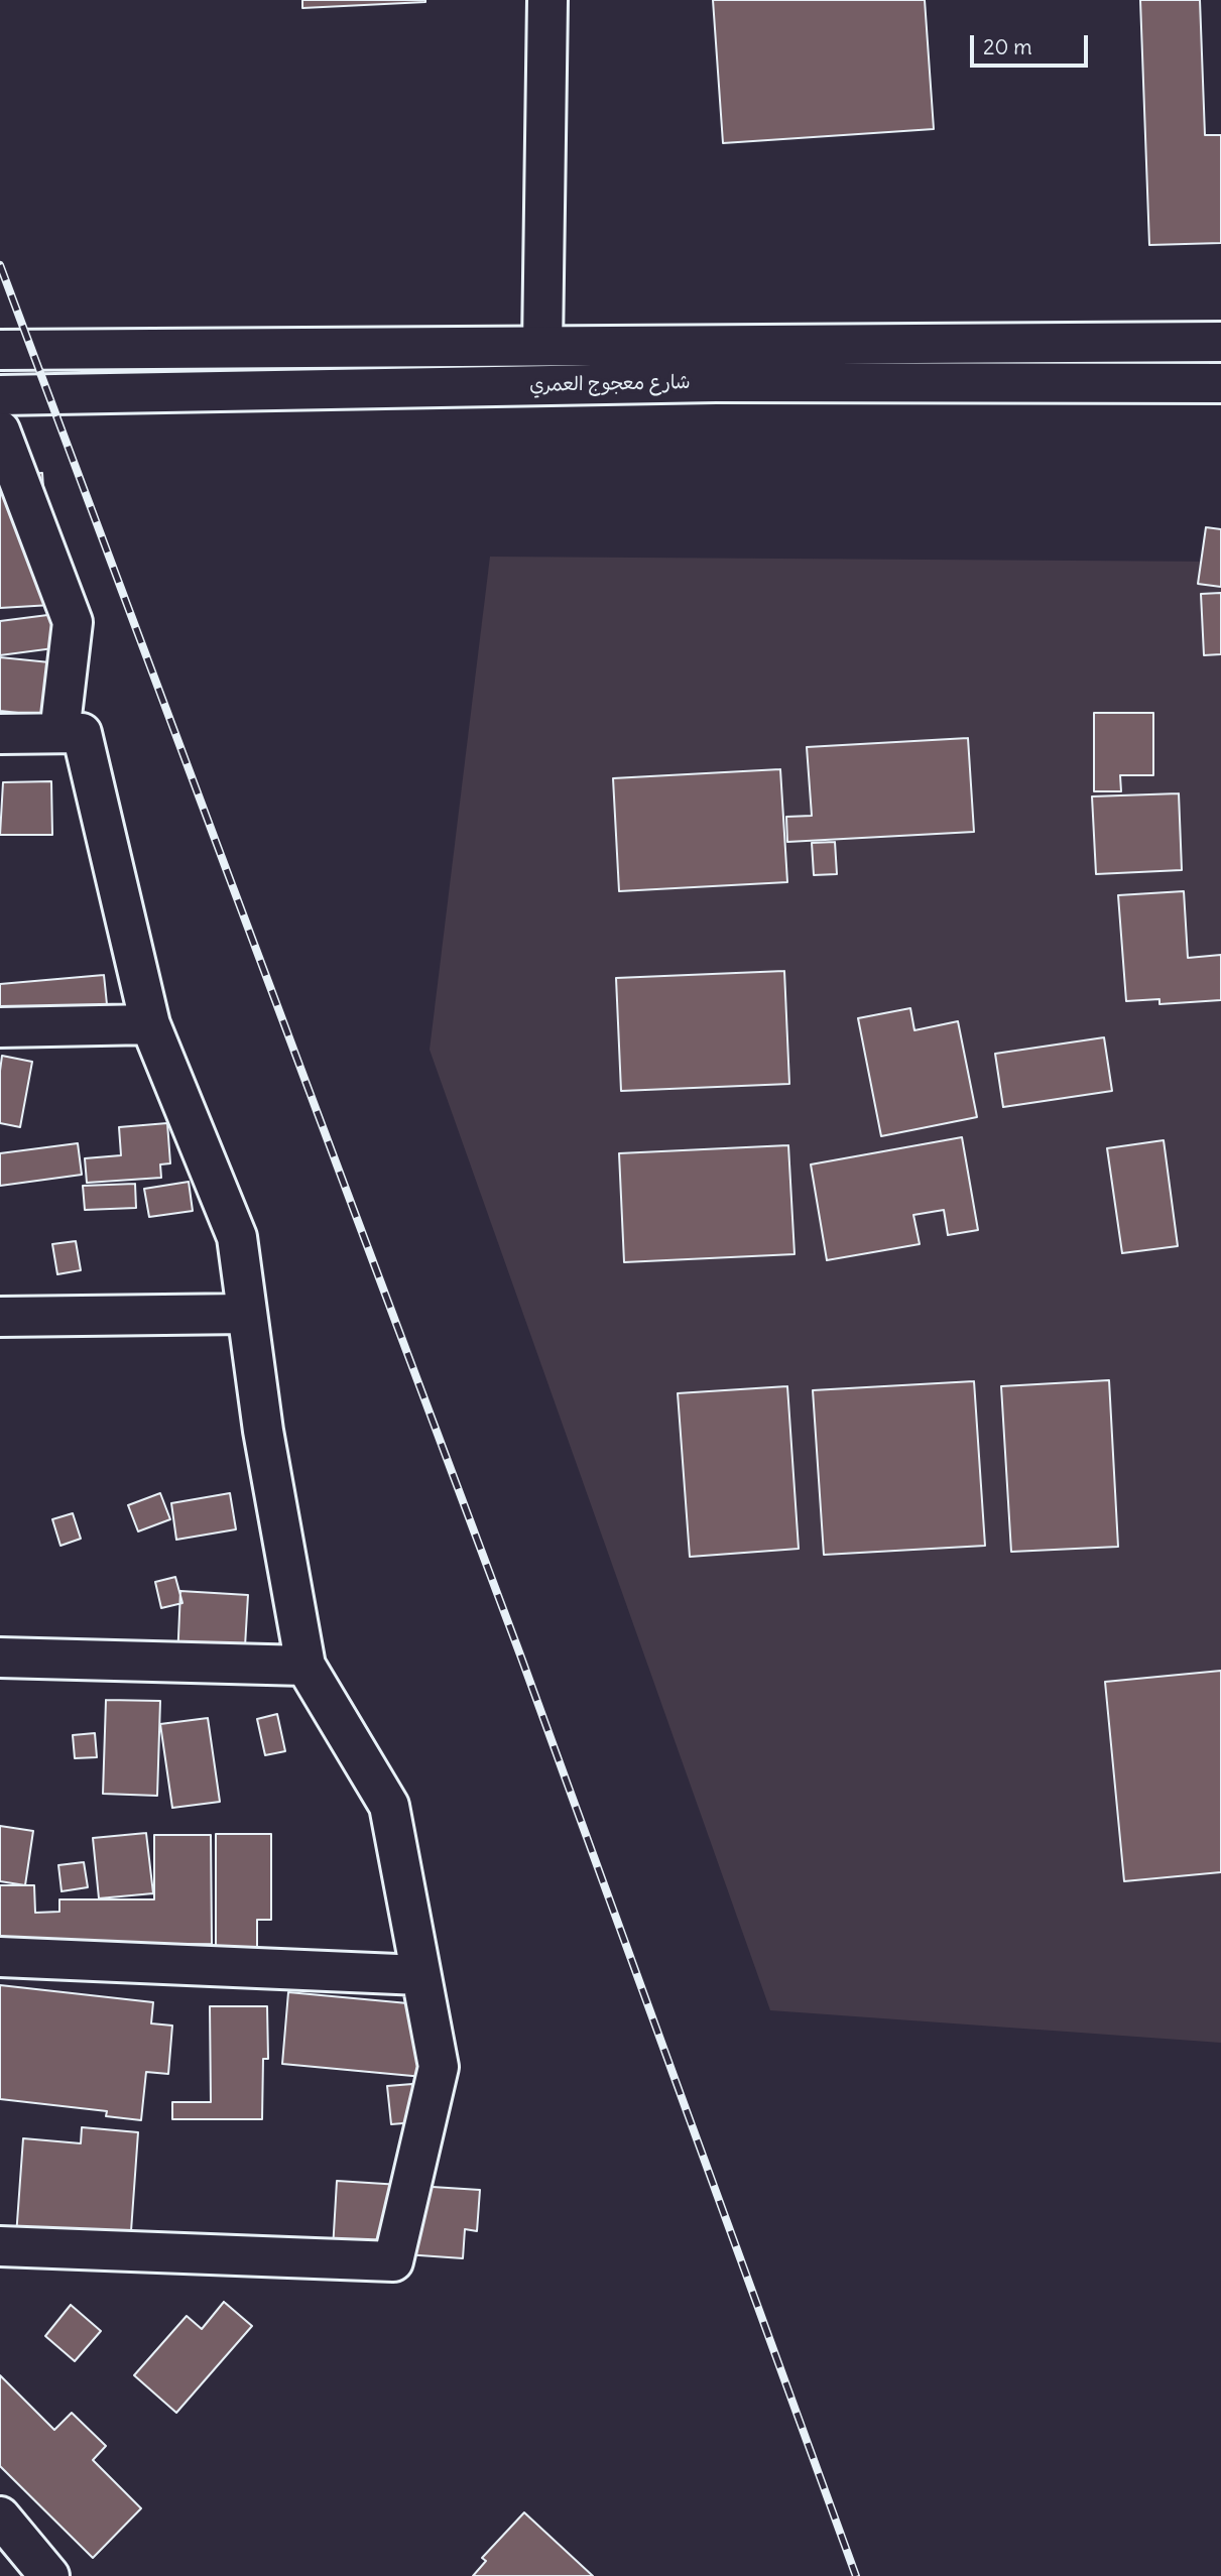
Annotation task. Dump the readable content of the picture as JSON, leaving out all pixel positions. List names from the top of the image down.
{
  "streets": {
    "street": ["شارع معجوج العمري"]
  },
  "scale_bar": "20 m"
}
